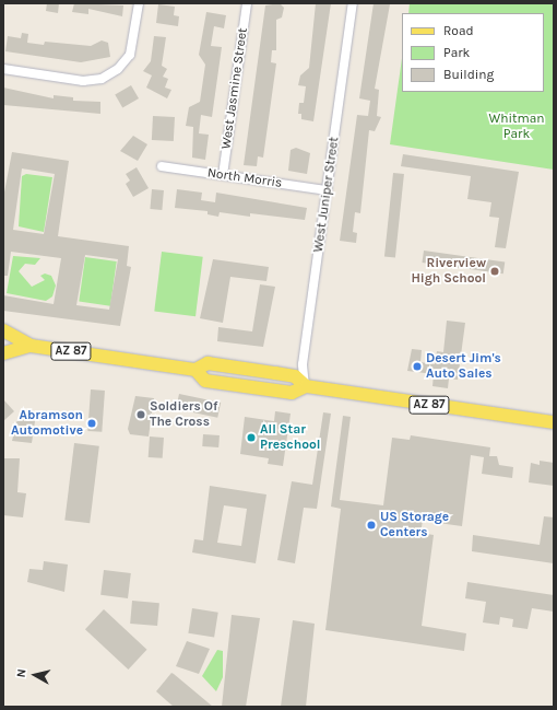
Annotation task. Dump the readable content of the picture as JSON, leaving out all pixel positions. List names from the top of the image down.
{
  "streets": {
    "main road": ["AZ 87"],
    "street": ["West Jasmine Street", "North Morris", "West Juniper Street"]
  },
  "crossings": [
    ["West Jasmine Street", "North Morris"],
    ["North Morris", "West Juniper Street"],
    ["West Juniper Street", "AZ 87"]
  ],
  "parks": ["Whitman Park"],
  "places": [
    "Riverview High School",
    "Desert Jim's Auto Sales",
    "Soldiers Of The Cross",
    "Abramson Automotive",
    "All Star Preschool",
    "US Storage Centers"
  ],
  "legend": ["Road", "Park", "Building"],
  "north": "left"
}
